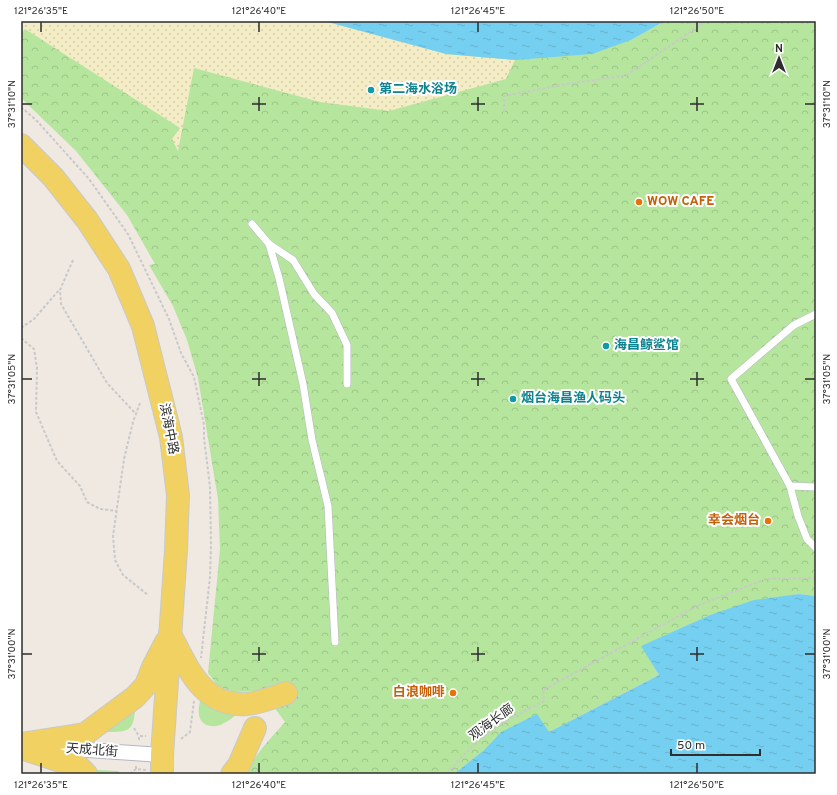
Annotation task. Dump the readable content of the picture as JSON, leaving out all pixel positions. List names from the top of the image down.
{
  "streets": {
    "main road": ["滨海中路"],
    "street": ["天成北街"],
    "path": ["观海长廊"]
  },
  "crossings": [
    ["滨海中路", "天成北街"]
  ],
  "places": [
    "第二海水浴场",
    "WOW CAFE",
    "海昌鲸鲨馆",
    "烟台海昌渔人码头",
    "幸会烟台",
    "白浪咖啡"
  ],
  "scale_bar": "50 m",
  "north": "top",
  "coordinates": [
    "121°26'35\"E",
    "121°26'40\"E",
    "121°26'45\"E",
    "121°26'50\"E",
    "37°31'10\"N",
    "37°31'05\"N",
    "37°31'00\"N"
  ]
}
